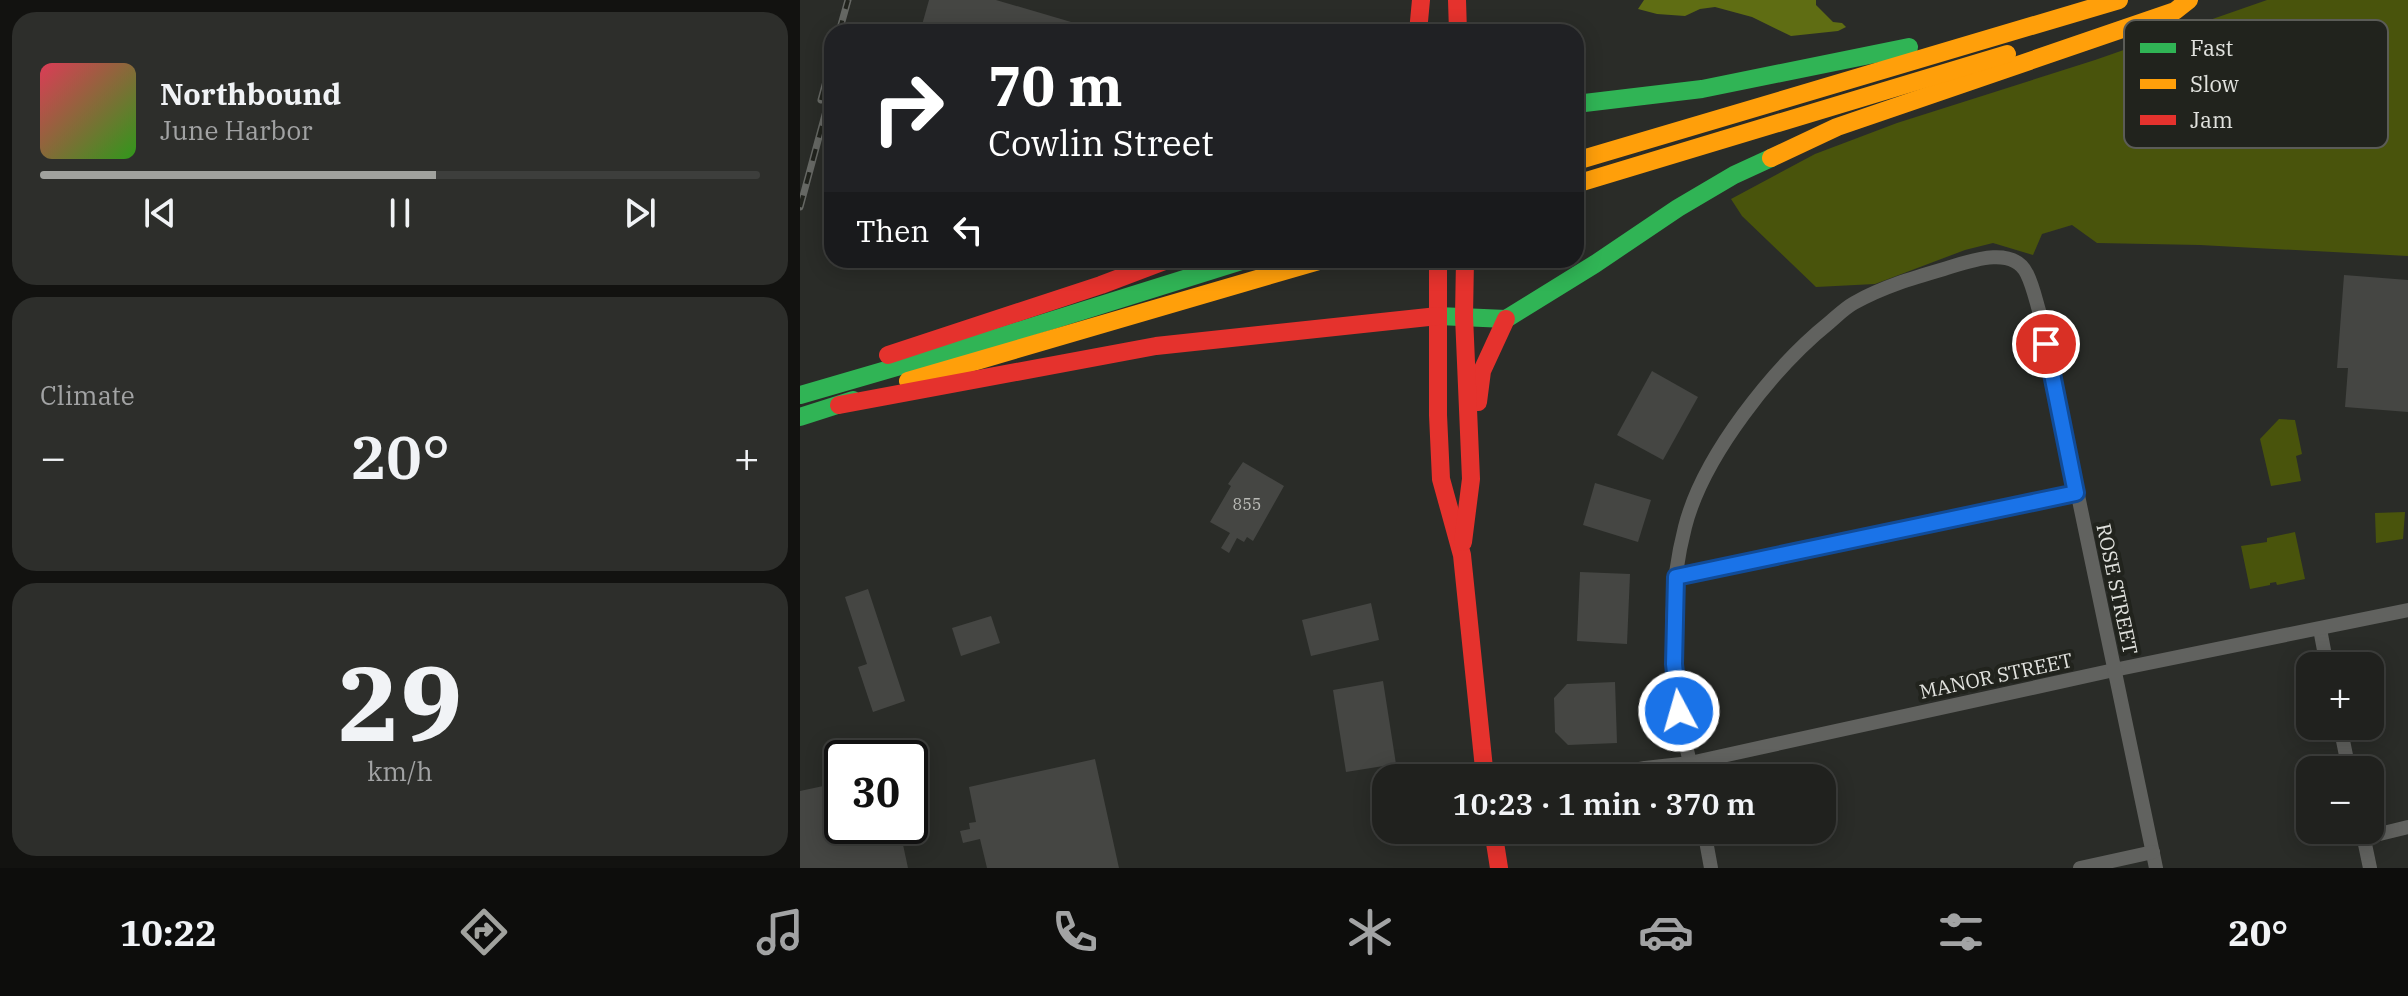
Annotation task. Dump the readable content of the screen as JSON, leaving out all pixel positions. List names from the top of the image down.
{
  "streets": {
    "street": ["ROSE STREET", "MANOR STREET"]
  },
  "crossings": [
    ["ROSE STREET", "MANOR STREET"]
  ],
  "house_numbers": ["855"],
  "legend": ["Fast", "Slow", "Jam"],
  "page": {
    "turn": ["70 m", "Cowlin Street"],
    "song": ["Northbound", "June Harbor"],
    "then": "Then",
    "tile": [
      "Climate",
      ["29", "km/h"]
    ],
    "heat": ["−", "20°", "+"],
    "map_buttons": ["+", "−"],
    "limit": "30",
    "trip": "10:23 · 1 min · 370 m",
    "tabs": ["10:22", "20°"]
  }
}
